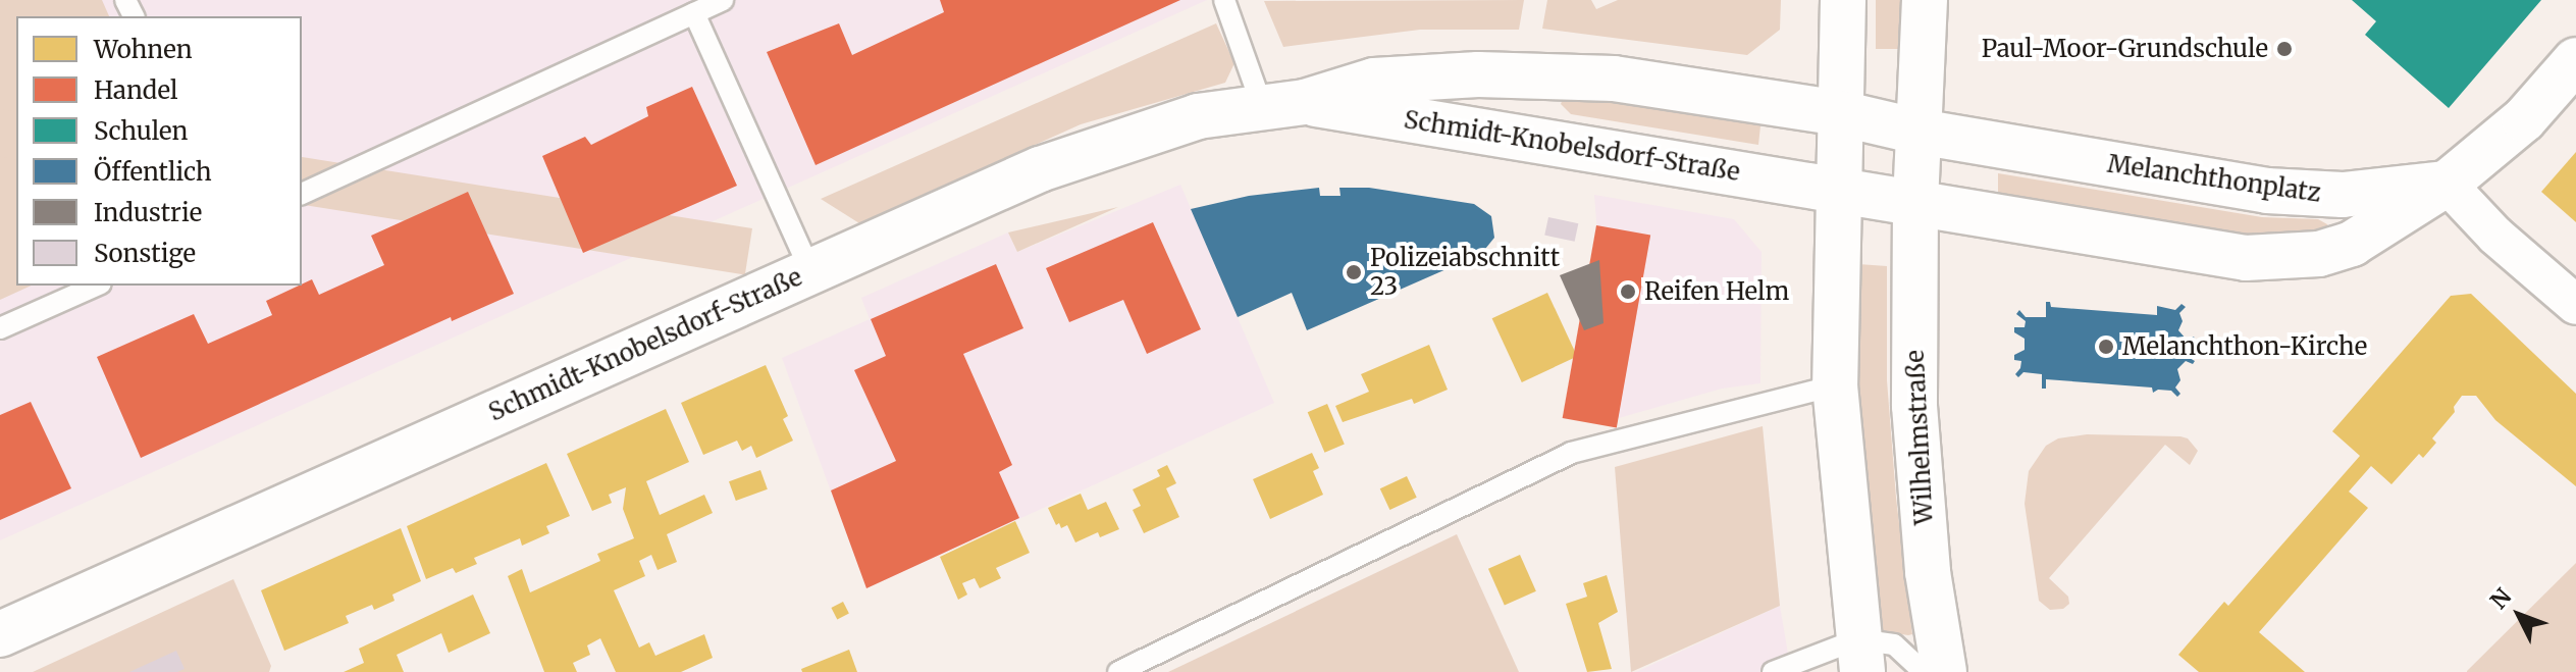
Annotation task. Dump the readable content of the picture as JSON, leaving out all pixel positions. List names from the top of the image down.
{
  "streets": {
    "street": ["Schmidt-Knobelsdorf-Straße", "Melanchthonplatz", "Wilhelmstraße"]
  },
  "crossings": [
    ["Melanchthonplatz", "Wilhelmstraße"]
  ],
  "places": [
    "Paul-Moor-Grundschule",
    "Polizeiabschnitt 23",
    "Reifen Helm",
    "Melanchthon-Kirche"
  ],
  "legend": [
    "Wohnen",
    "Handel",
    "Schulen",
    "Öffentlich",
    "Industrie",
    "Sonstige"
  ],
  "north": "top left"
}
